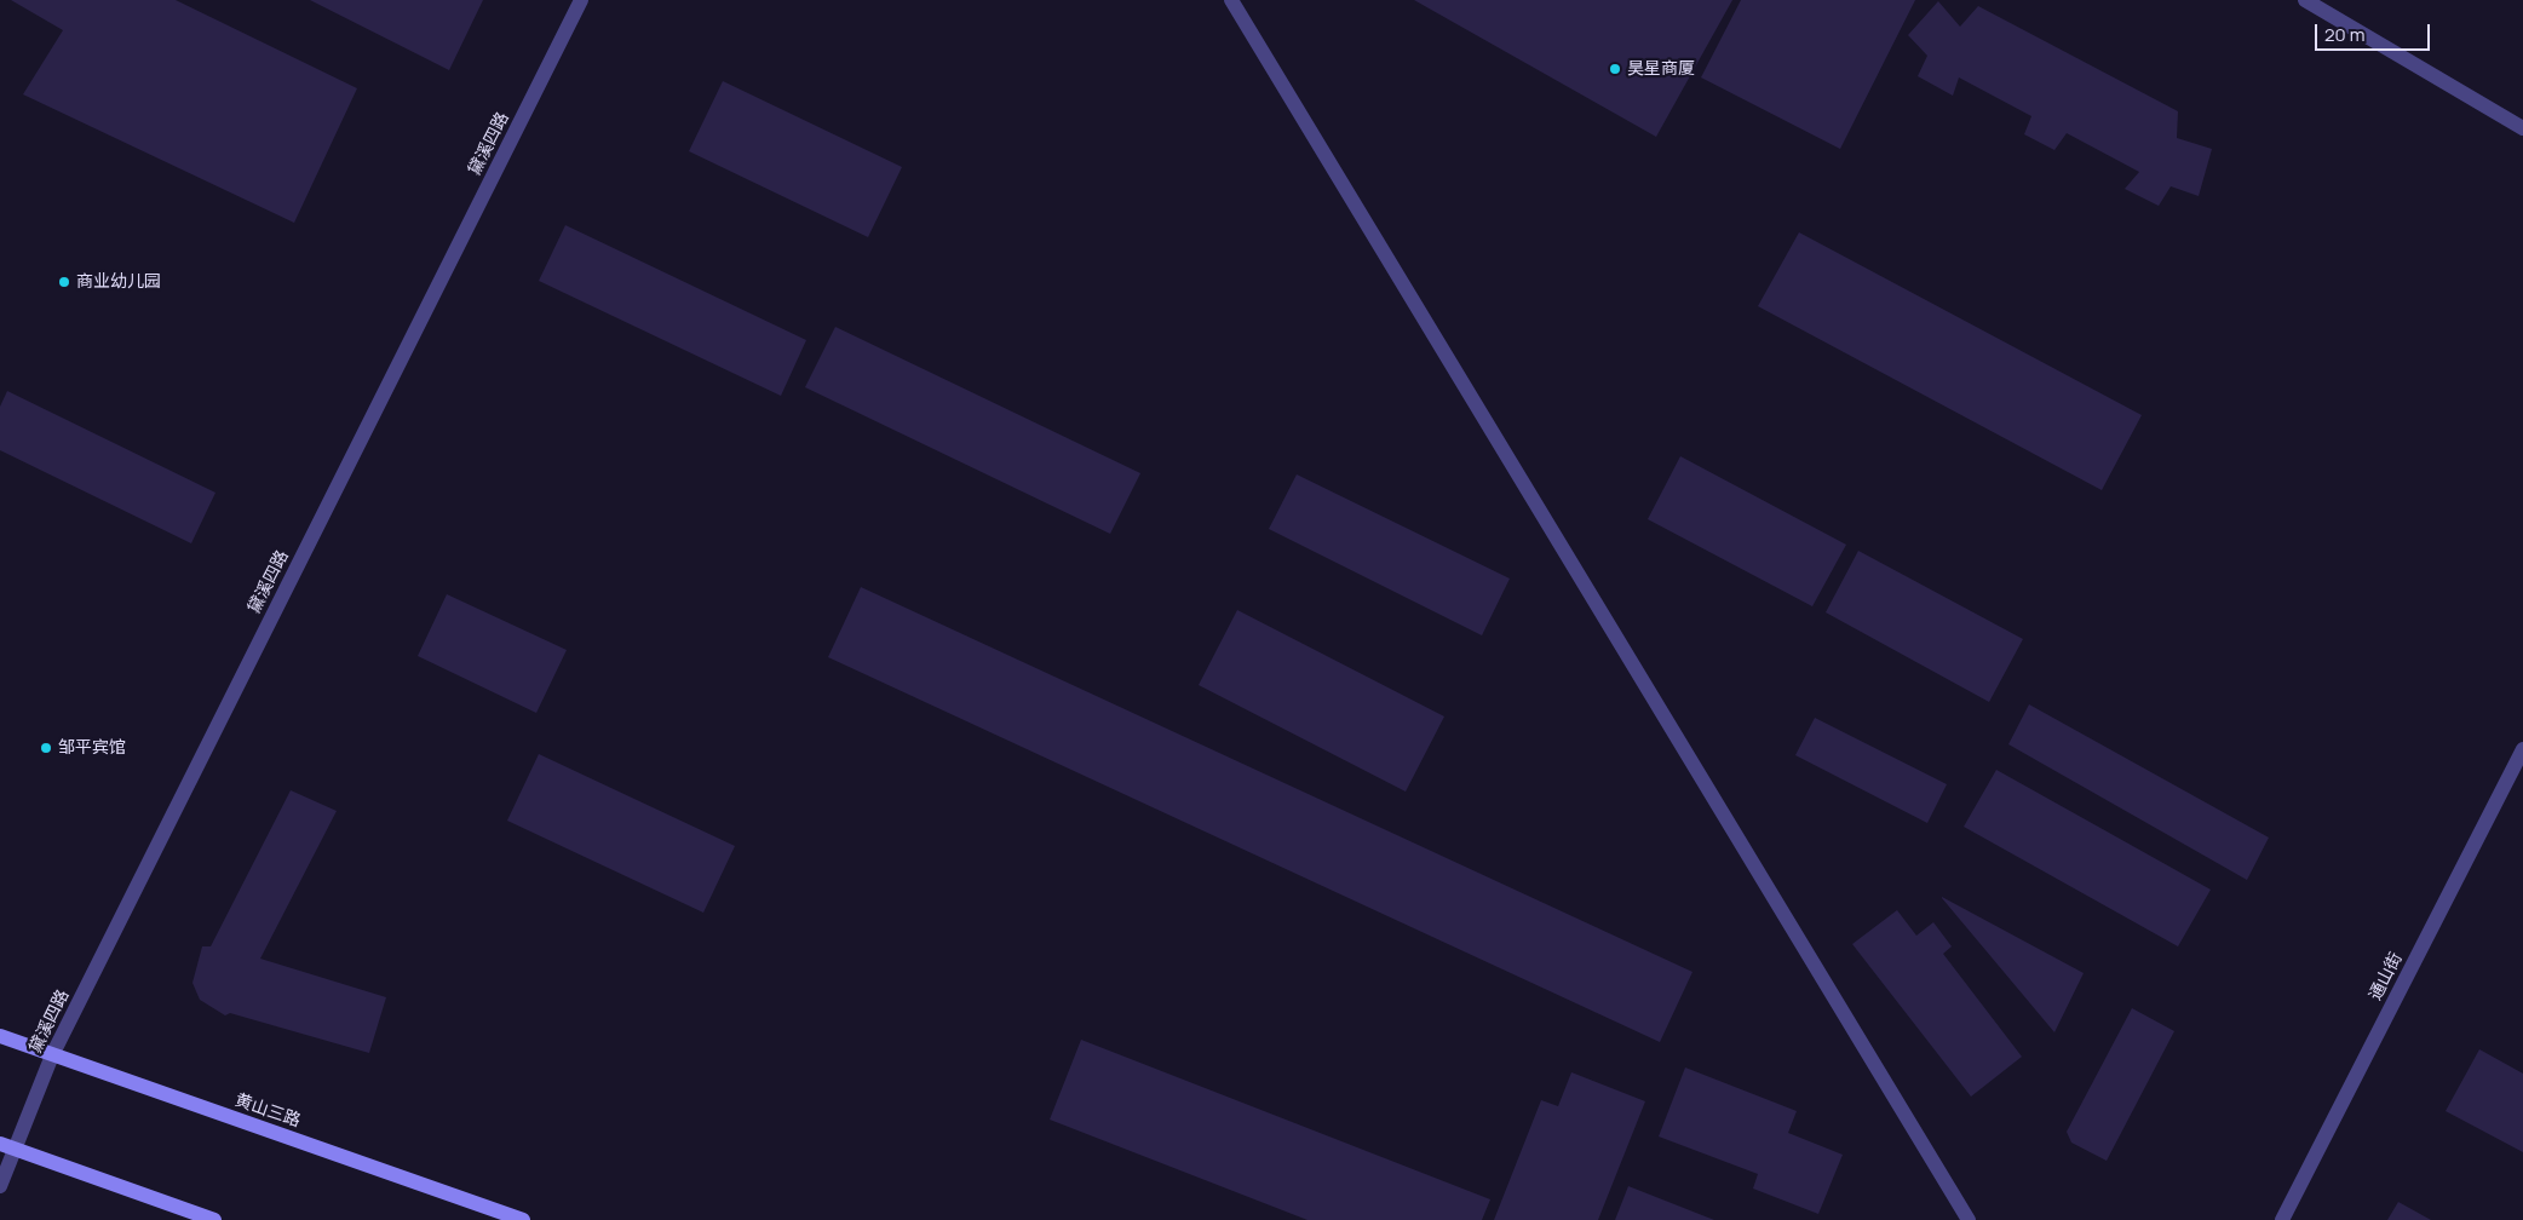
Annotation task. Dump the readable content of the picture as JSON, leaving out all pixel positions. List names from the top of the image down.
{
  "streets": {
    "main road": ["黄山三路"],
    "street": ["黛溪四路", "通山街"]
  },
  "crossings": [
    ["黛溪四路", "黄山三路"]
  ],
  "places": ["昊星商厦", "商业幼儿园", "邹平宾馆"],
  "scale_bar": "20 m"
}
